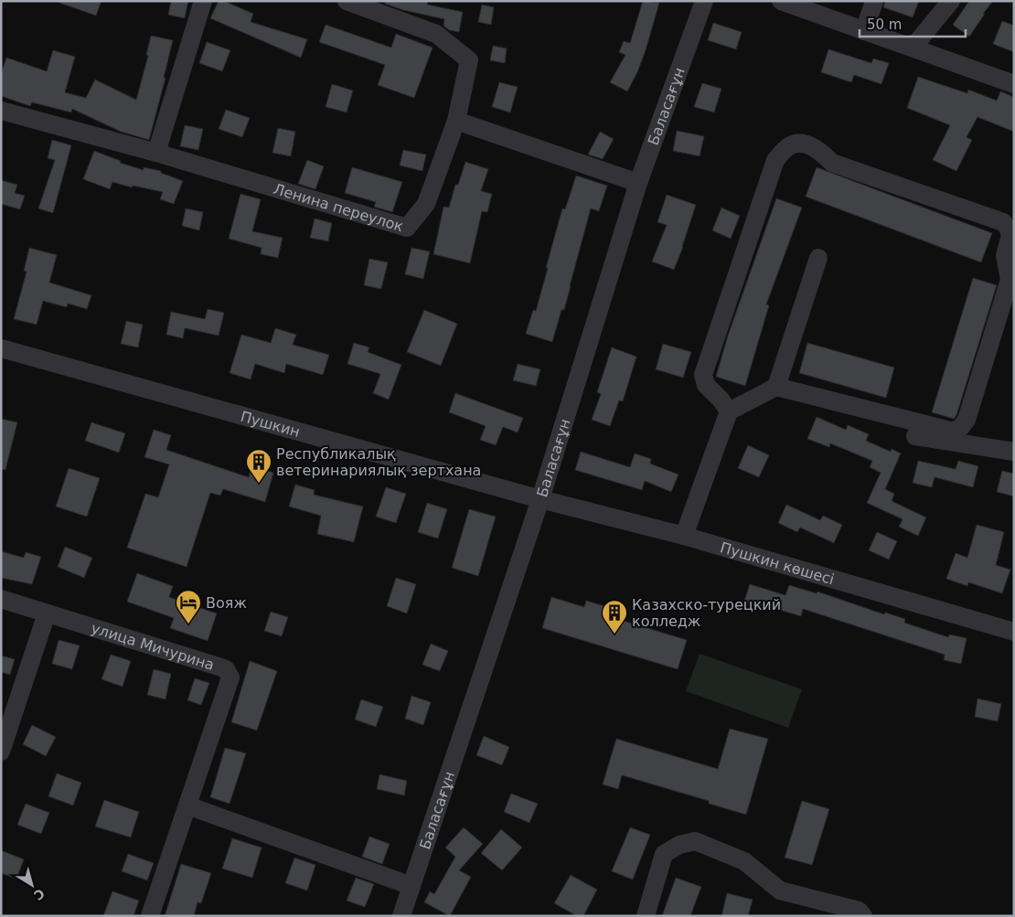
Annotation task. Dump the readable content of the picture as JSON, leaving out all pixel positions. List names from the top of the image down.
{
  "streets": {
    "street": [
      "Баласағұн",
      "Ленина переулок",
      "Пушкин",
      "Пушкин көшесі",
      "улица Мичурина"
    ]
  },
  "crossings": [
    ["Баласағұн", "Пушкин"],
    ["Баласағұн", "Пушкин көшесі"],
    ["Пушкин", "Пушкин көшесі"]
  ],
  "places": {
    "building": ["Республикалық ветеринариялық зертхана", "Казахско-турецкий колледж"],
    "hotel": ["Вояж"]
  },
  "scale_bar": "50 m",
  "north": "bottom right"
}
